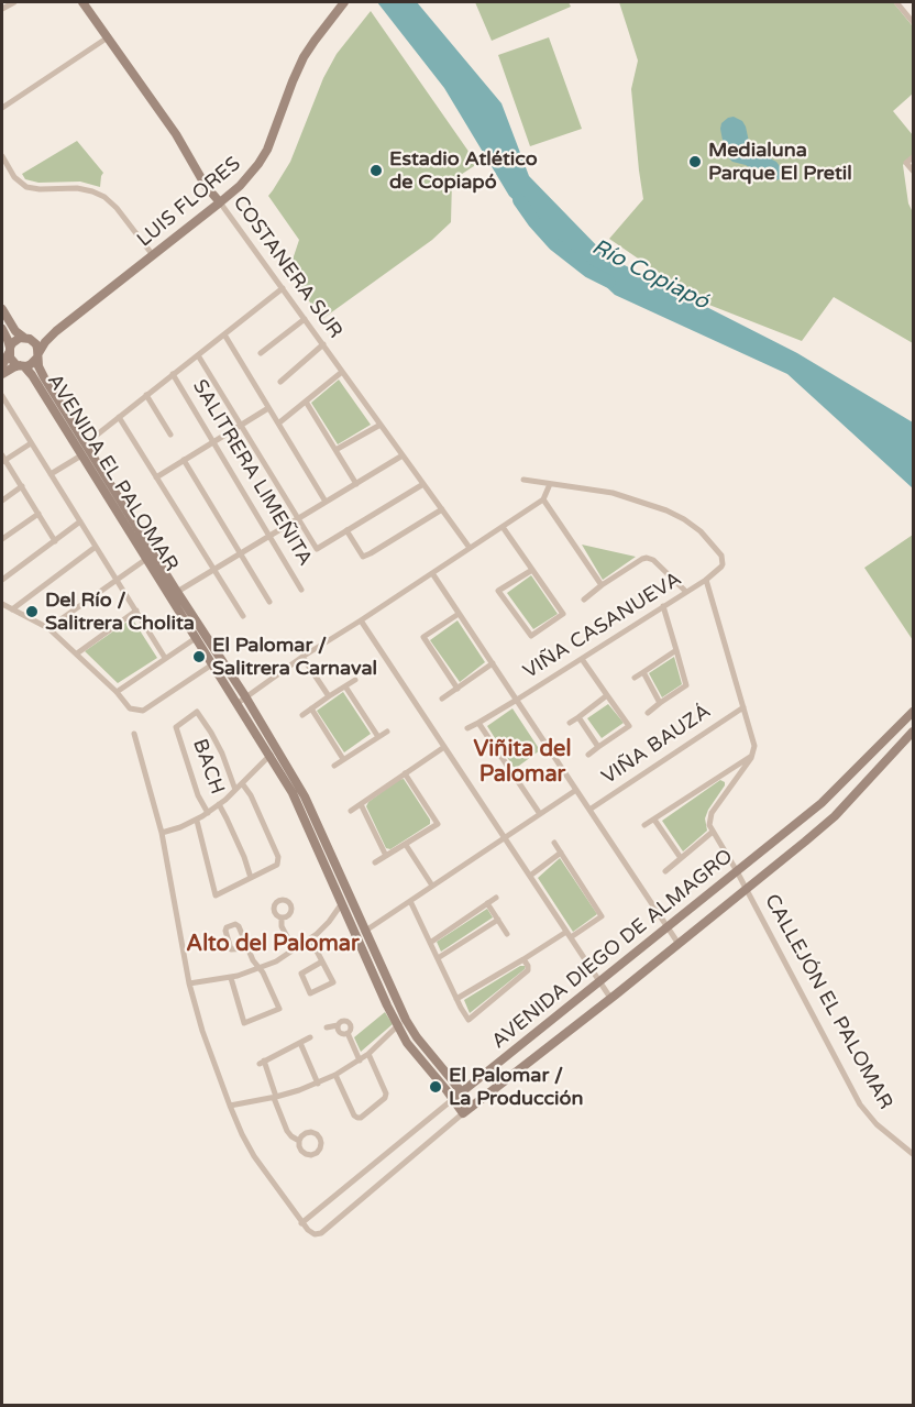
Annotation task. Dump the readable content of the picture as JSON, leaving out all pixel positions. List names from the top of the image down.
{
  "streets": {
    "street": [
      "LUIS FLORES",
      "COSTANERA SUR",
      "AVENIDA EL PALOMAR",
      "SALITRERA LIMEÑITA",
      "VIÑA CASANUEVA",
      "VIÑA BAUZÁ",
      "BACH",
      "AVENIDA DIEGO DE ALMAGRO",
      "CALLEJÓN EL PALOMAR"
    ]
  },
  "crossings": [
    ["LUIS FLORES", "COSTANERA SUR"],
    ["LUIS FLORES", "AVENIDA EL PALOMAR"],
    ["AVENIDA EL PALOMAR", "AVENIDA DIEGO DE ALMAGRO"],
    ["AVENIDA DIEGO DE ALMAGRO", "CALLEJÓN EL PALOMAR"]
  ],
  "districts": ["Viñita del Palomar", "Alto del Palomar"],
  "water": ["Río Copiapó"],
  "places": [
    "Medialuna Parque El Pretil",
    "Estadio Atlético de Copiapó",
    "Del Río / Salitrera Cholita",
    "El Palomar / Salitrera Carnaval",
    "El Palomar / La Producción"
  ]
}
